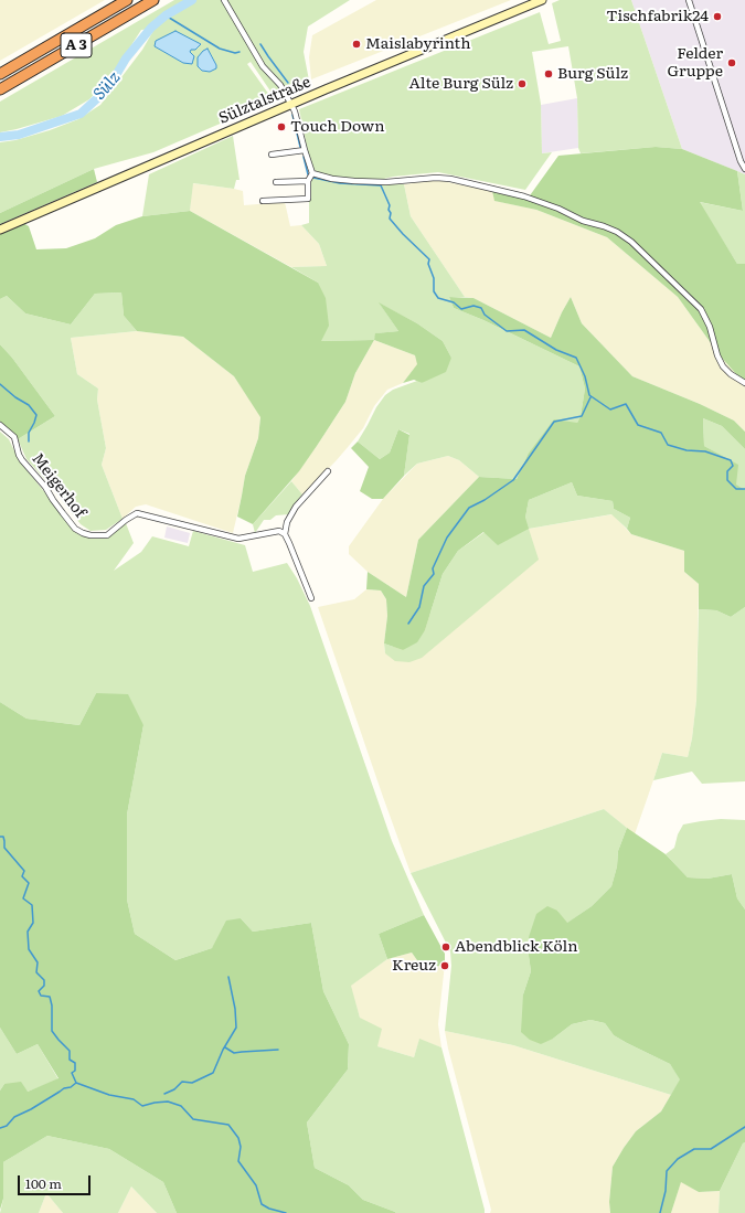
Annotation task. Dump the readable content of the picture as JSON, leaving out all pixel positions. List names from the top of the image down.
{
  "streets": {
    "highway": ["A 3"],
    "main road": ["Sülztalstraße"],
    "street": ["Meigerhof"]
  },
  "water": ["Sülz"],
  "places": [
    "Tischfabrik24",
    "Maislabyrinth",
    "Felder Gruppe",
    "Burg Sülz",
    "Alte Burg Sülz",
    "Touch Down",
    "Abendblick Köln",
    "Kreuz"
  ],
  "scale_bar": "100 m"
}
